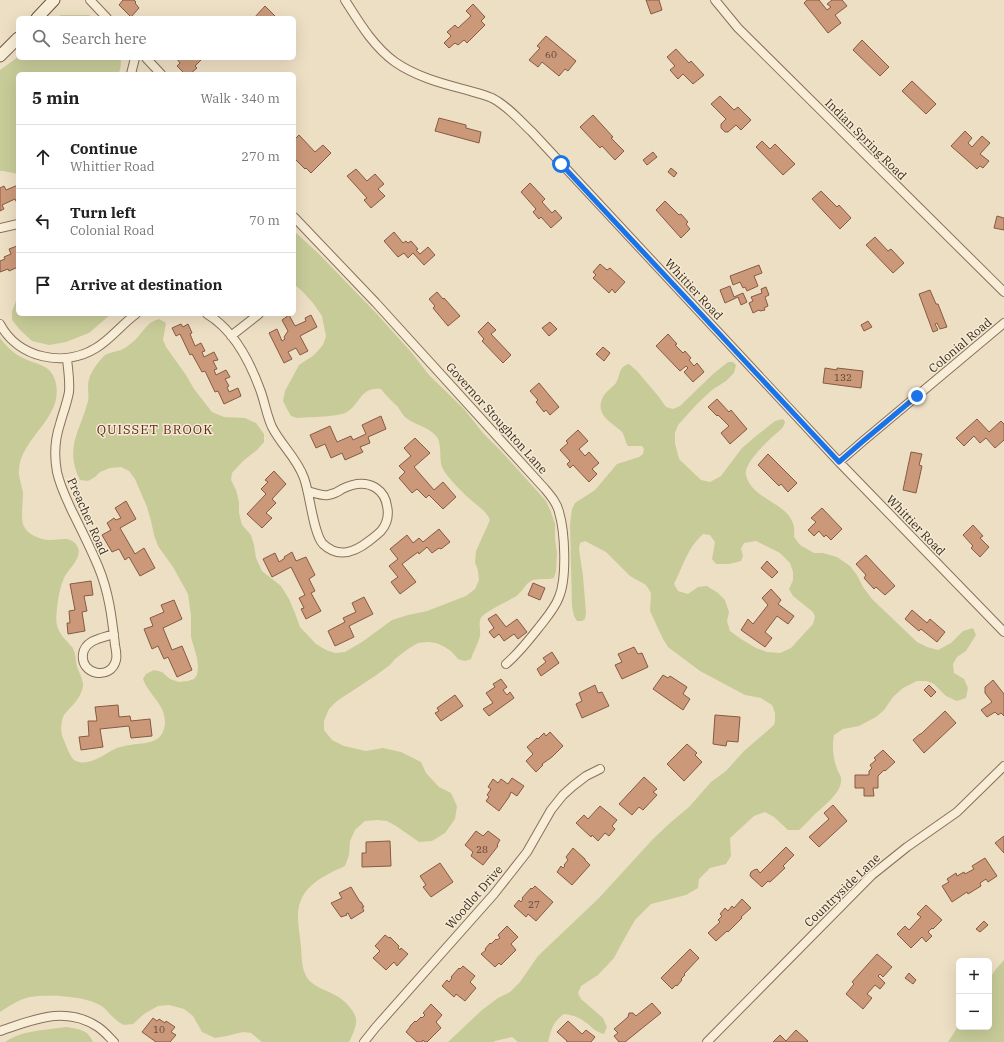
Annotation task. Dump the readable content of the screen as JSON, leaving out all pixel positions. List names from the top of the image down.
{
  "streets": {
    "street": [
      "Indian Spring Road",
      "Whittier Road",
      "Colonial Road",
      "Governor Stoughton Lane",
      "Preacher Road",
      "Countryside Lane",
      "Woodlot Drive"
    ]
  },
  "crossings": [
    ["Whittier Road", "Colonial Road"]
  ],
  "districts": ["QUISSET BROOK"],
  "house_numbers": [
    "60",
    "132",
    "28",
    "27",
    "10"
  ],
  "page": {
    "search": "Search here",
    "heading": ["5 min", "Walk · 340 m"],
    "list": [
      ["Continue", "Whittier Road", "270 m"],
      ["Turn left", "Colonial Road", "70 m"],
      "Arrive at destination"
    ],
    "map_buttons": ["+", "−"]
  }
}
